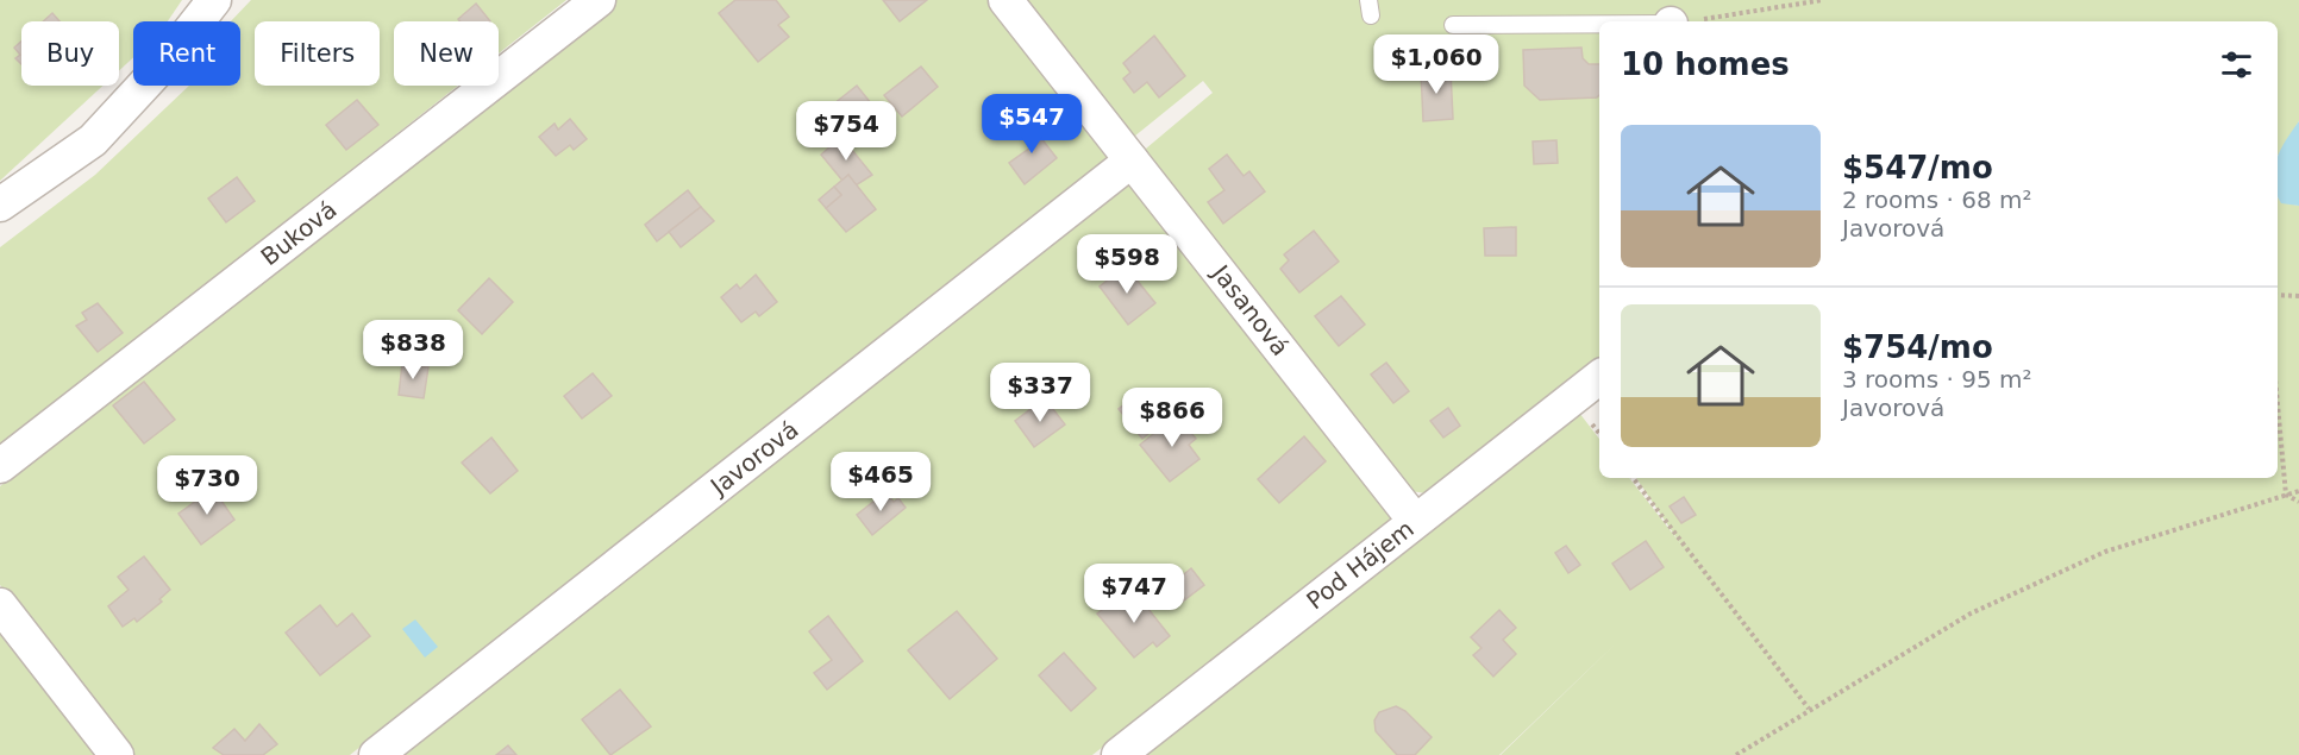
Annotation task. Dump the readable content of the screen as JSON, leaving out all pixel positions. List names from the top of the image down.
{
  "streets": {
    "street": [
      "Buková",
      "Jasanová",
      "Javorová",
      "Pod Hájem"
    ]
  },
  "crossings": [
    ["Jasanová", "Javorová"],
    ["Jasanová", "Pod Hájem"]
  ],
  "page": {
    "chip": [
      "Buy",
      "Rent",
      "Filters",
      "New"
    ],
    "heading": "10 homes",
    "price": [
      "$1,060",
      "$547",
      "$754",
      "$598",
      "$838",
      "$337",
      "$866",
      "$465",
      "$730",
      "$747"
    ],
    "list": [
      {
        "name": "$547/mo",
        "note": "2 rooms · 68 m² · Javorová"
      },
      {
        "name": "$754/mo",
        "note": "3 rooms · 95 m² · Javorová"
      }
    ]
  }
}
